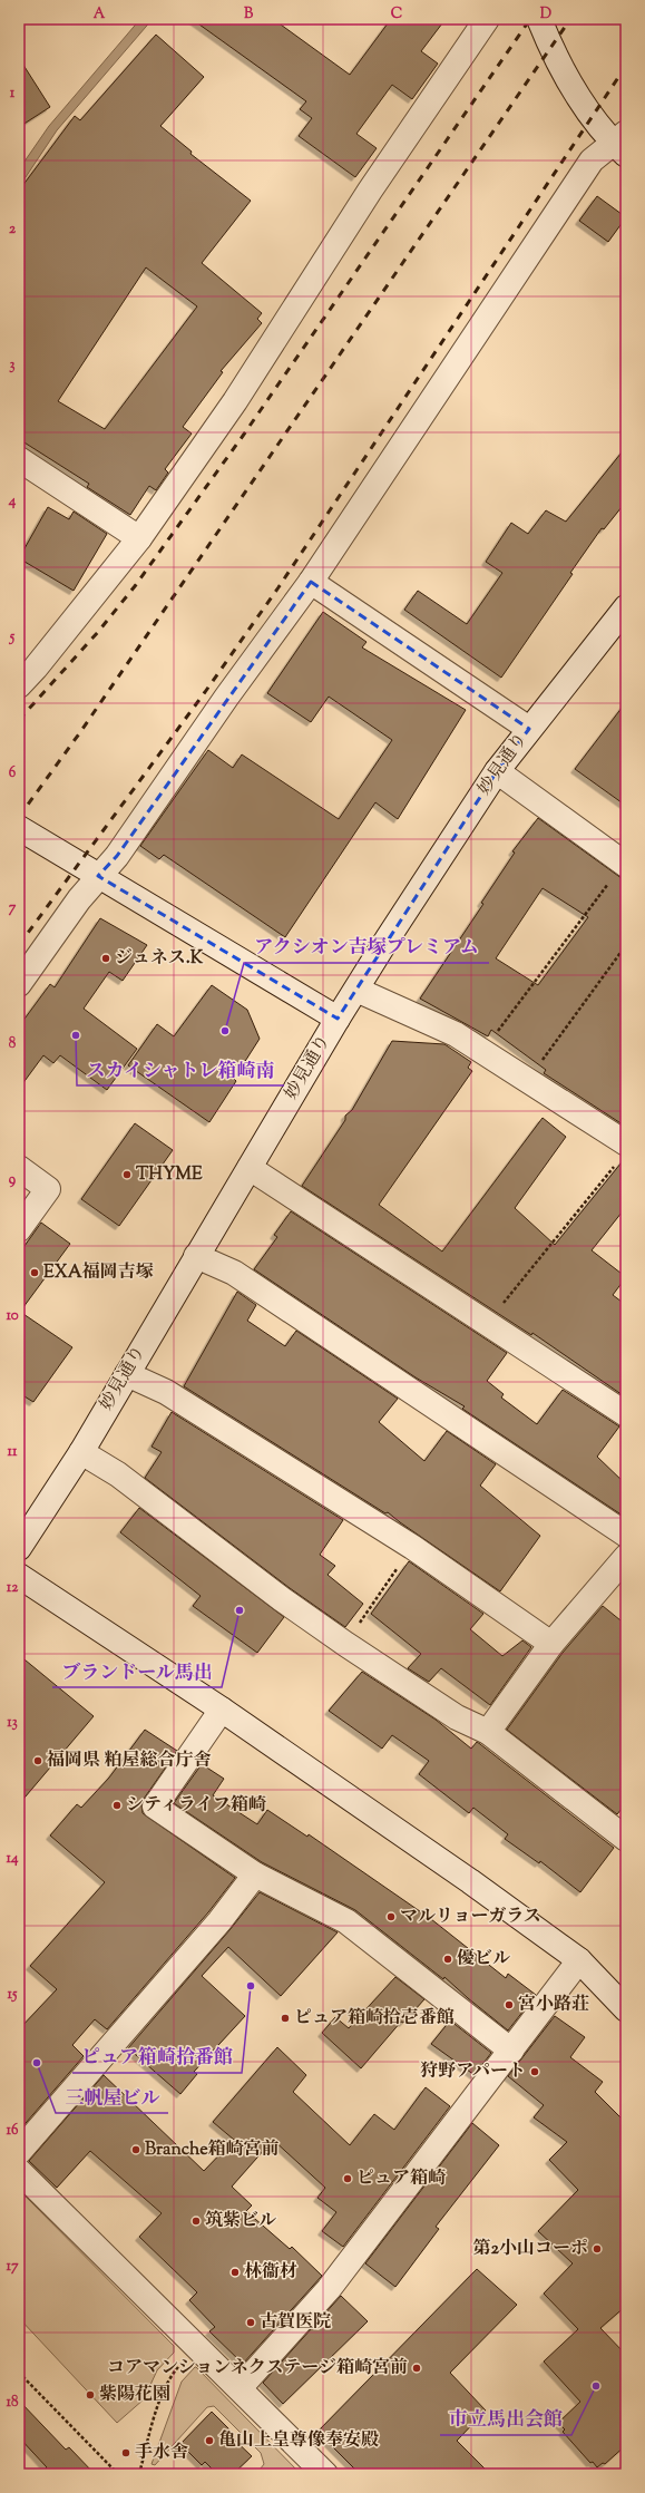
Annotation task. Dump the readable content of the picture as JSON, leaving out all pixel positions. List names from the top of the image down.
{
  "streets": {
    "street": ["妙見通り"]
  },
  "places": [
    "ジュネス.K",
    "アクシオン吉塚プレミアム",
    "スカイシャトレ箱崎南",
    "THYME",
    "EXA福岡吉塚",
    "ブランドール馬出",
    "福岡県 粕屋総合庁舎",
    "シティライフ箱崎",
    "マルリョーガラス",
    "優ビル",
    "ピュア箱崎拾番館",
    "宮小路荘",
    "ピュア箱崎拾壱番館",
    "三帆屋ビル",
    "狩野アパート",
    "Branche箱崎宮前",
    "ピュア箱崎",
    "筑紫ビル",
    "第2小山コーポ",
    "林衞材",
    "古賀医院",
    "コアマンションネクステージ箱崎宮前",
    "市立馬出会館",
    "紫陽花園",
    "亀山上皇尊像奉安殿",
    "手水舎"
  ],
  "grid": {
    "columns": [
      "A",
      "B",
      "C",
      "D"
    ],
    "rows": [
      "1",
      "2",
      "3",
      "4",
      "5",
      "6",
      "7",
      "8",
      "9",
      "10",
      "11",
      "12",
      "13",
      "14",
      "15",
      "16",
      "17",
      "18"
    ]
  }
}
